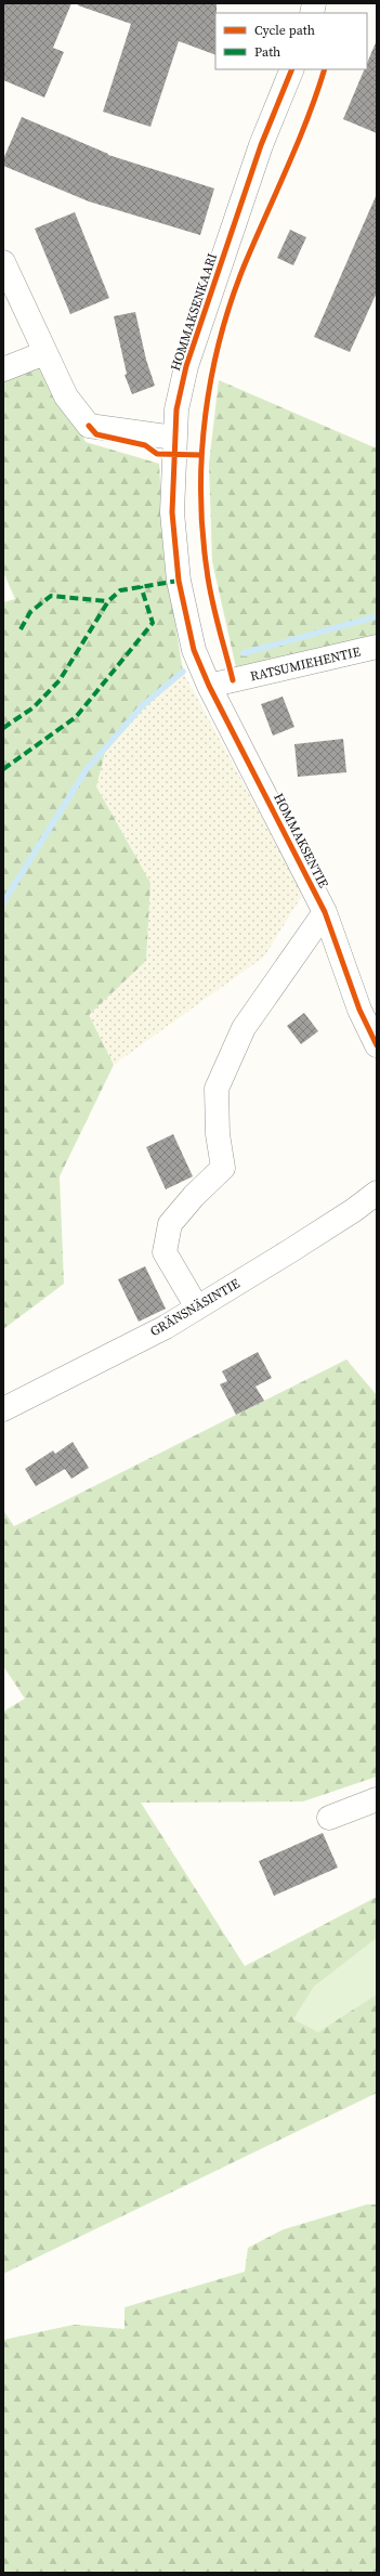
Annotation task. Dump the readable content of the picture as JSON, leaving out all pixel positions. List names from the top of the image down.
{
  "streets": {
    "street": [
      "HOMMAKSENKAARI",
      "RATSUMIEHENTIE",
      "HOMMAKSENTIE",
      "GRÄNSNÄSINTIE"
    ]
  },
  "crossings": [
    ["HOMMAKSENKAARI", "HOMMAKSENTIE"],
    ["RATSUMIEHENTIE", "HOMMAKSENTIE"]
  ],
  "legend": ["Cycle path", "Path"]
}
